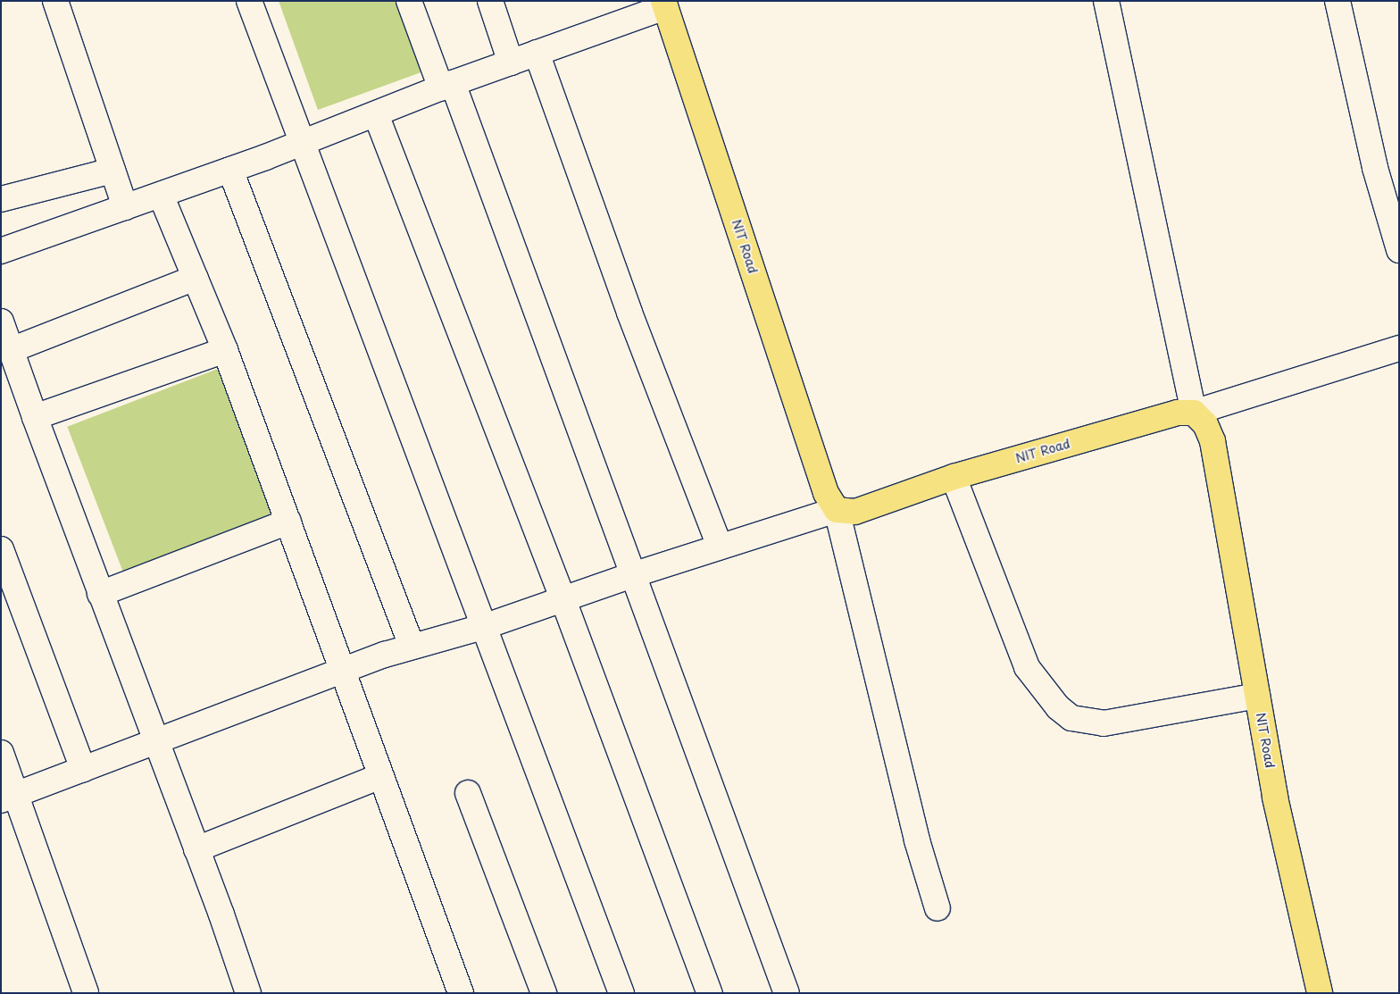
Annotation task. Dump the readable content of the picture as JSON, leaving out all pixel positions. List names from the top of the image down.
{
  "streets": {
    "main road": ["NIT Road"]
  }
}
